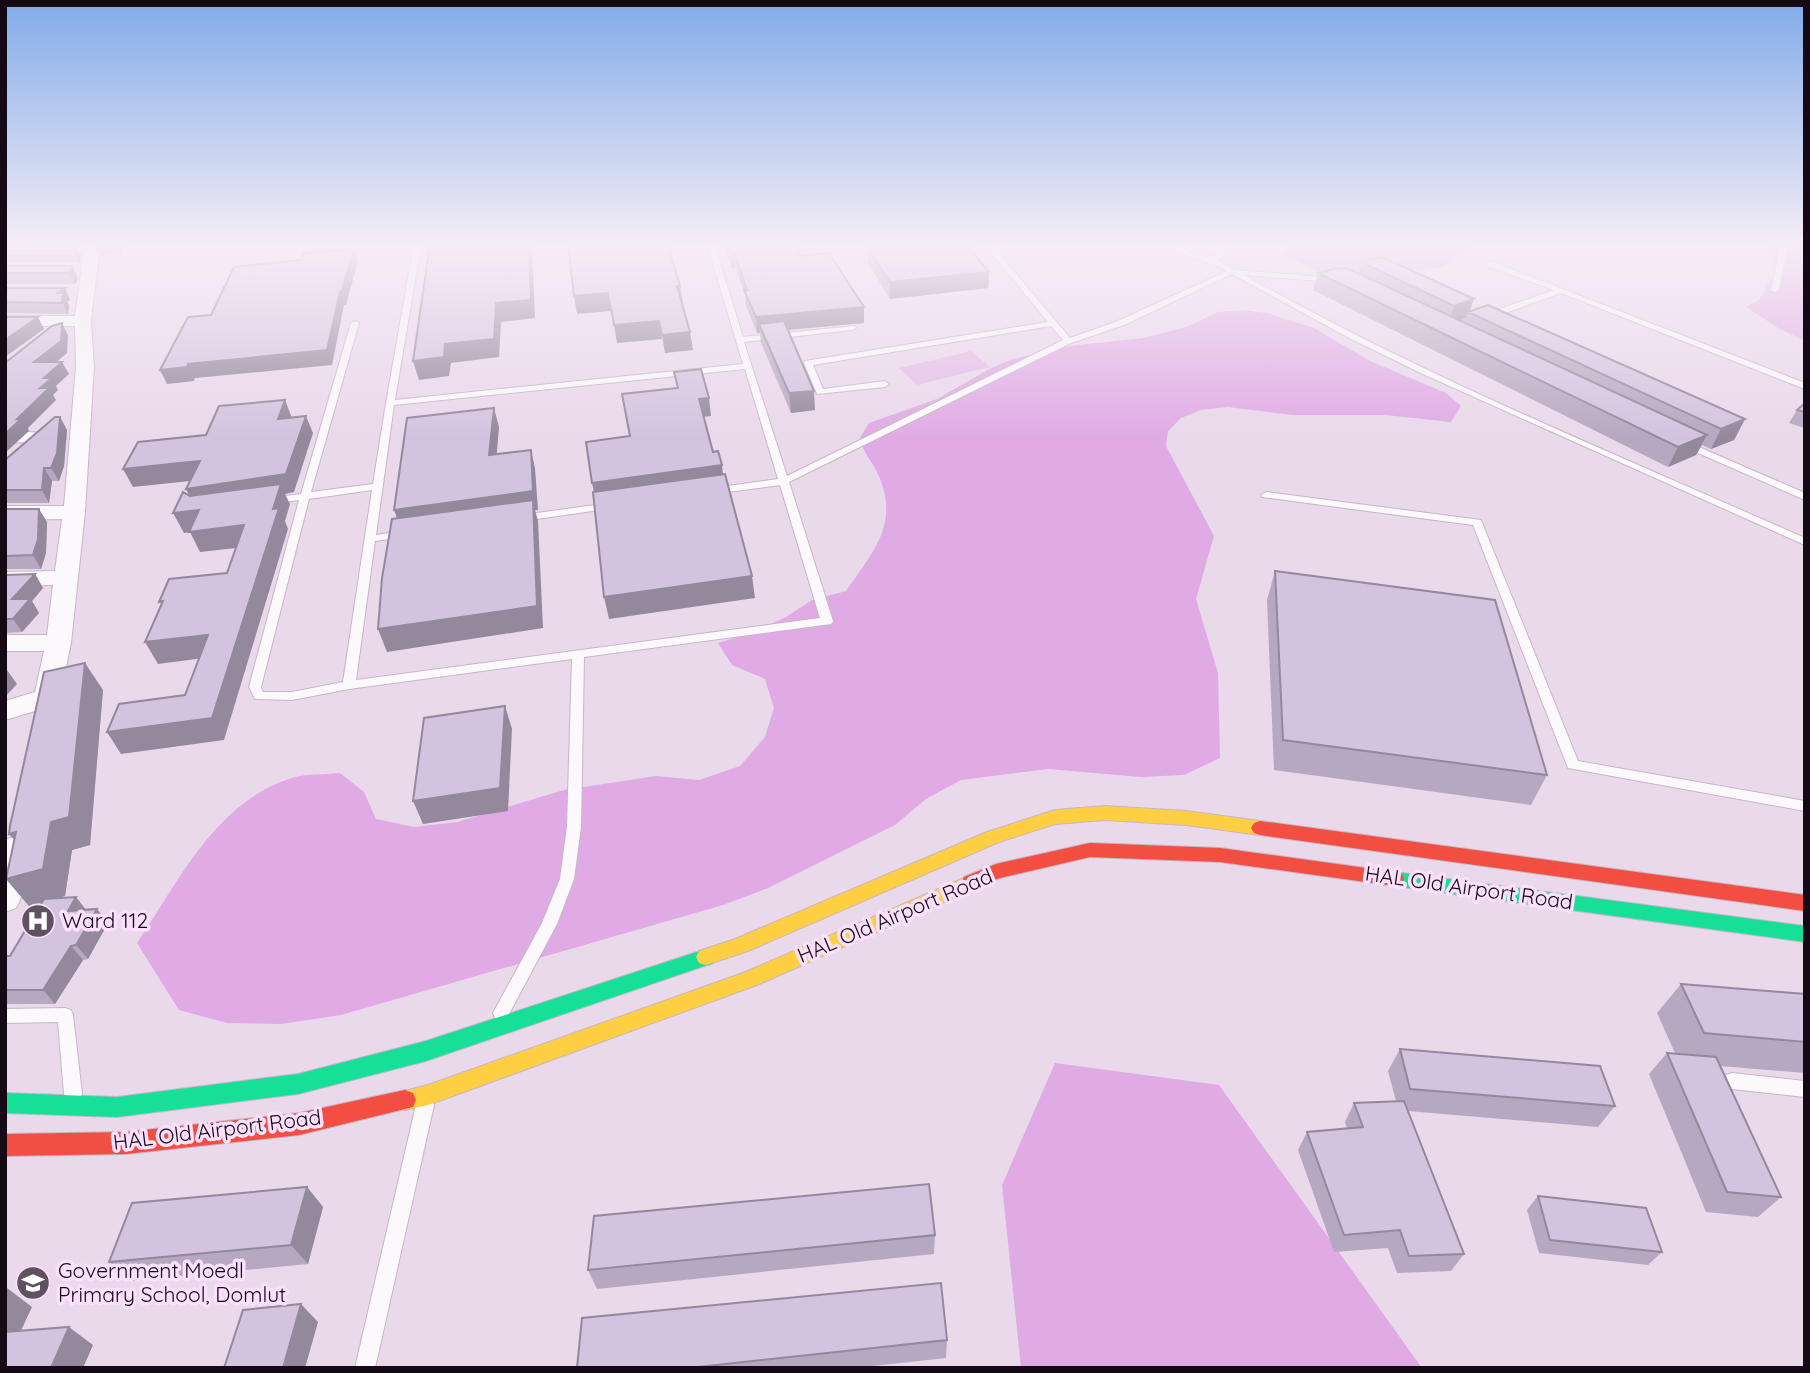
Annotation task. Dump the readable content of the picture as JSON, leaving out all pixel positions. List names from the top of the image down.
{
  "streets": {
    "main road": ["HAL Old Airport Road"]
  },
  "places": {
    "hospital": ["Ward 112"],
    "school or university": ["Government Moedl Primary School, Domlut"]
  }
}
